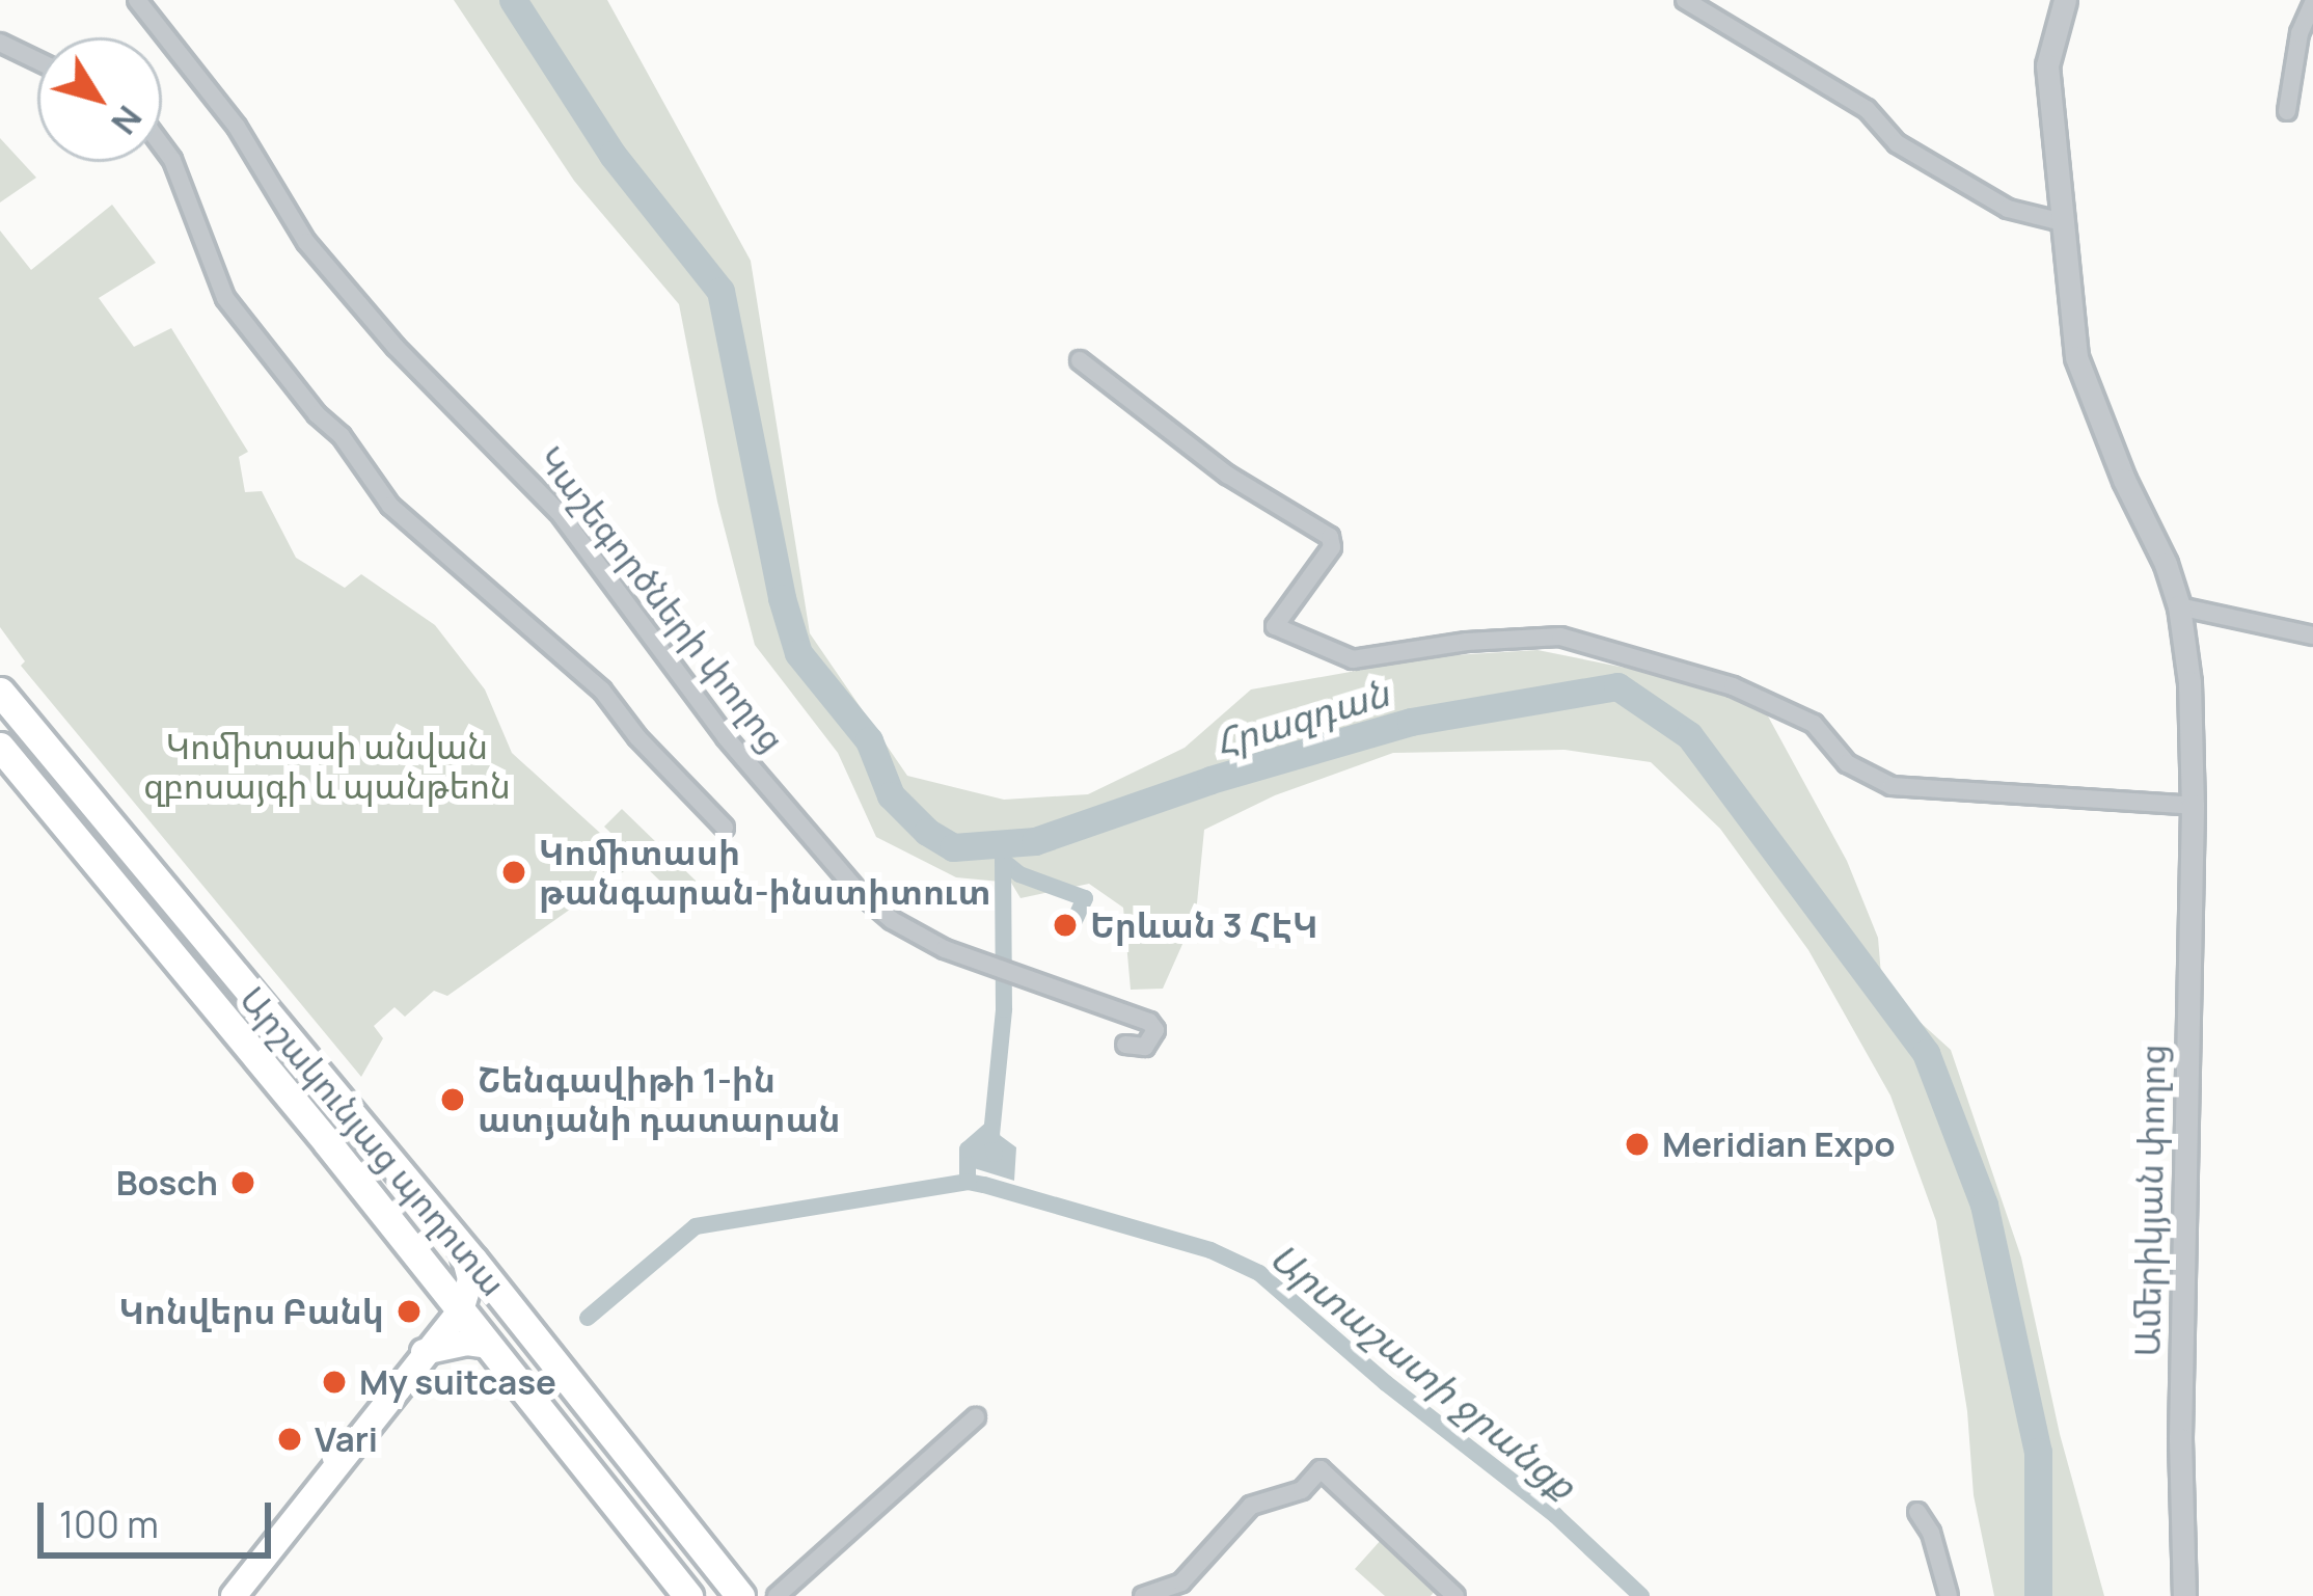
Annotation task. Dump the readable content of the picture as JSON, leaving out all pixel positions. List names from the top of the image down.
{
  "streets": {
    "main road": ["Արշակունյաց պողոտա"],
    "street": ["Կաշեգործների փողոց", "Ամերիկյան փողոց"]
  },
  "water": ["Հրազդան", "Արտաշատի ջրանցք"],
  "parks": ["Կոմիտասի անվան զբոսայգի և պանթեոն"],
  "places": [
    "Կոմիտասի թանգարան-ինստիտուտ",
    "Երևան 3 ՀԷԿ",
    "Շենգավիթի 1-ին ատյանի դատարան",
    "Meridian Expo",
    "Bosch",
    "Կոնվերս Բանկ",
    "My suitcase",
    "Vari"
  ],
  "scale_bar": "100 m",
  "north": "bottom right"
}
